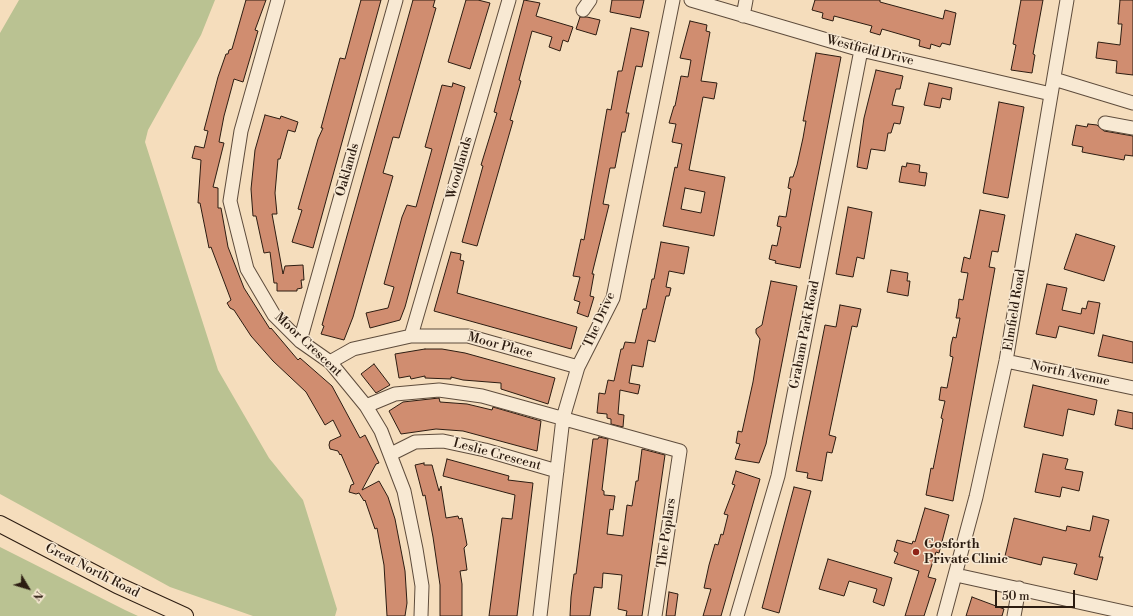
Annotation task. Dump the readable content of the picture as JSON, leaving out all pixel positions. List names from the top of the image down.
{
  "streets": {
    "main road": ["Great North Road"],
    "street": [
      "Westfield Drive",
      "Woodlands",
      "Oaklands",
      "Elmfield Road",
      "The Drive",
      "Graham Park Road",
      "Moor Crescent",
      "Moor Place",
      "North Avenue",
      "Leslie Crescent",
      "The Poplars"
    ]
  },
  "crossings": [
    ["Westfield Drive", "Elmfield Road"],
    ["Westfield Drive", "Graham Park Road"],
    ["Woodlands", "Moor Place"],
    ["Oaklands", "Moor Crescent"],
    ["Elmfield Road", "North Avenue"],
    ["The Drive", "Moor Place"],
    ["The Drive", "Leslie Crescent"],
    ["The Drive", "The Poplars"],
    ["Moor Crescent", "Moor Place"],
    ["Moor Crescent", "Leslie Crescent"]
  ],
  "places": ["Gosforth Private Clinic"],
  "scale_bar": "50 m",
  "north": "bottom right"
}
